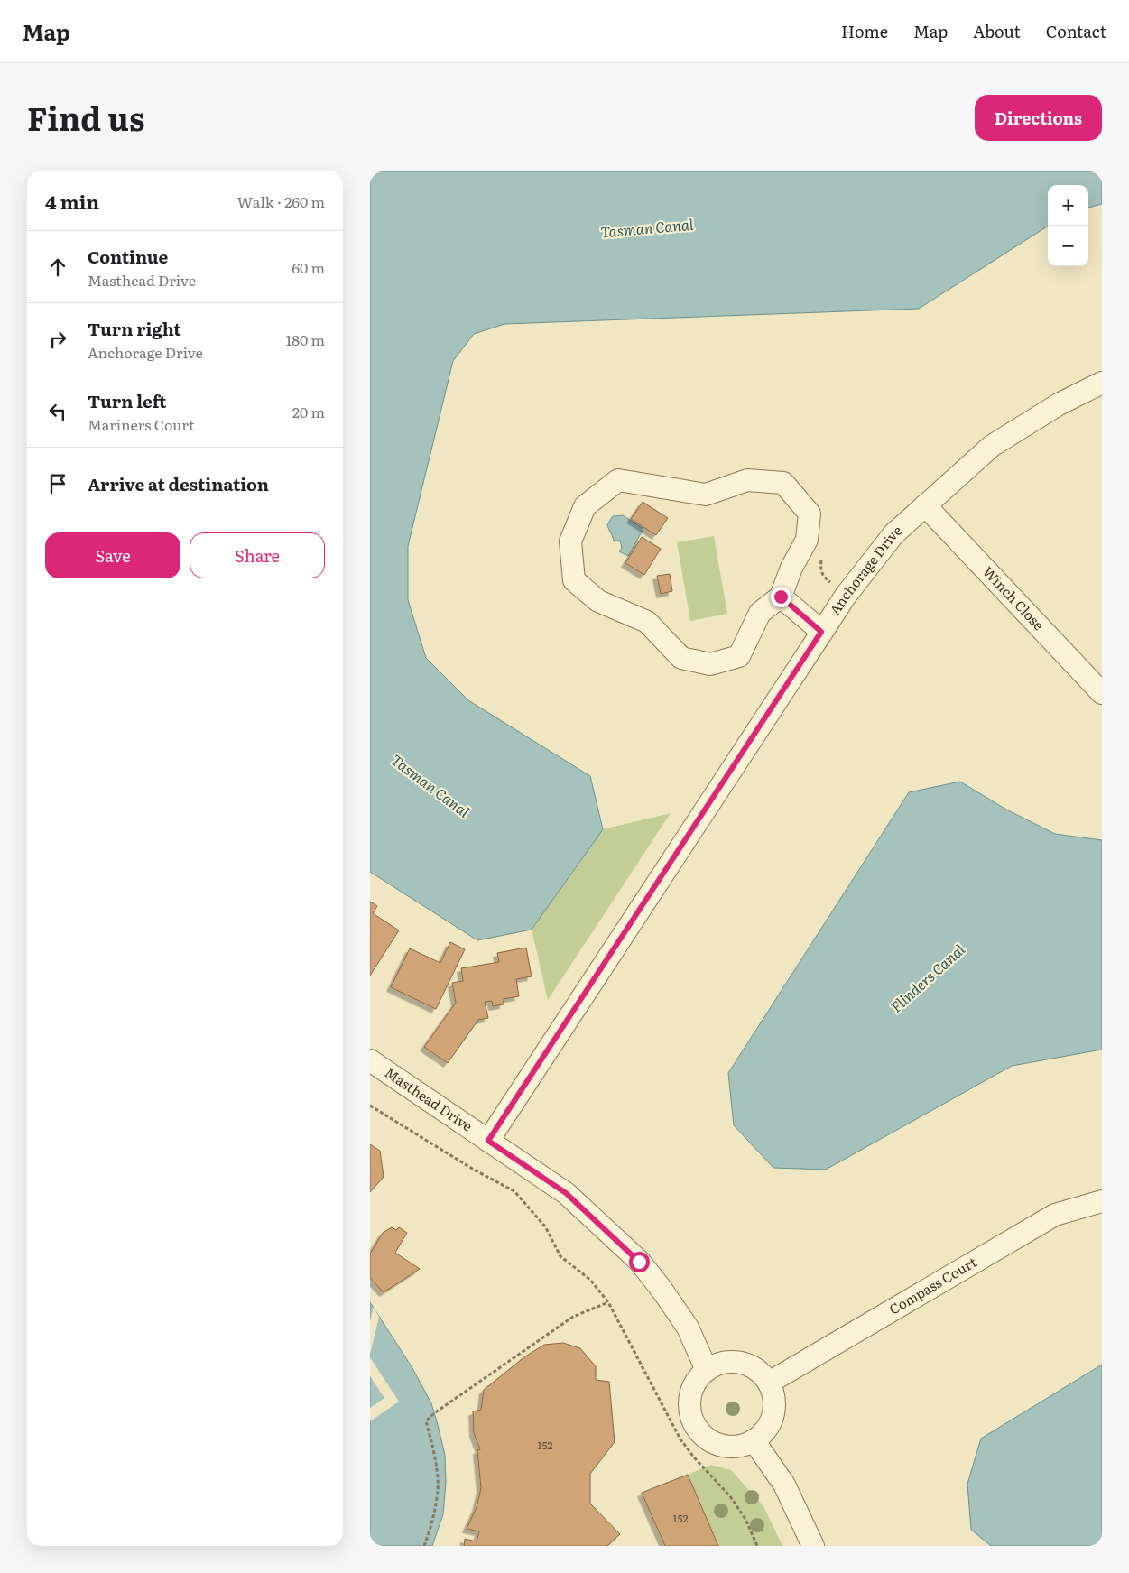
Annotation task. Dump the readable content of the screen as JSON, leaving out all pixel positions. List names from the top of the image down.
{
  "streets": {
    "street": [
      "Anchorage Drive",
      "Winch Close",
      "Masthead Drive",
      "Compass Court"
    ]
  },
  "crossings": [
    ["Anchorage Drive", "Winch Close"],
    ["Anchorage Drive", "Masthead Drive"],
    ["Masthead Drive", "Compass Court"]
  ],
  "water": ["Tasman Canal", "Flinders Canal"],
  "house_numbers": ["152", "152"],
  "page": {
    "header": "Map",
    "nav": [
      "Home",
      "Map",
      "About",
      "Contact"
    ],
    "title": "Find us",
    "buttons": [
      "Directions",
      ["Save", "Share"]
    ],
    "heading": ["4 min", "Walk · 260 m"],
    "map_buttons": ["+", "−"],
    "list": [
      ["Continue", "Masthead Drive", "60 m"],
      ["Turn right", "Anchorage Drive", "180 m"],
      ["Turn left", "Mariners Court", "20 m"],
      "Arrive at destination"
    ]
  }
}
